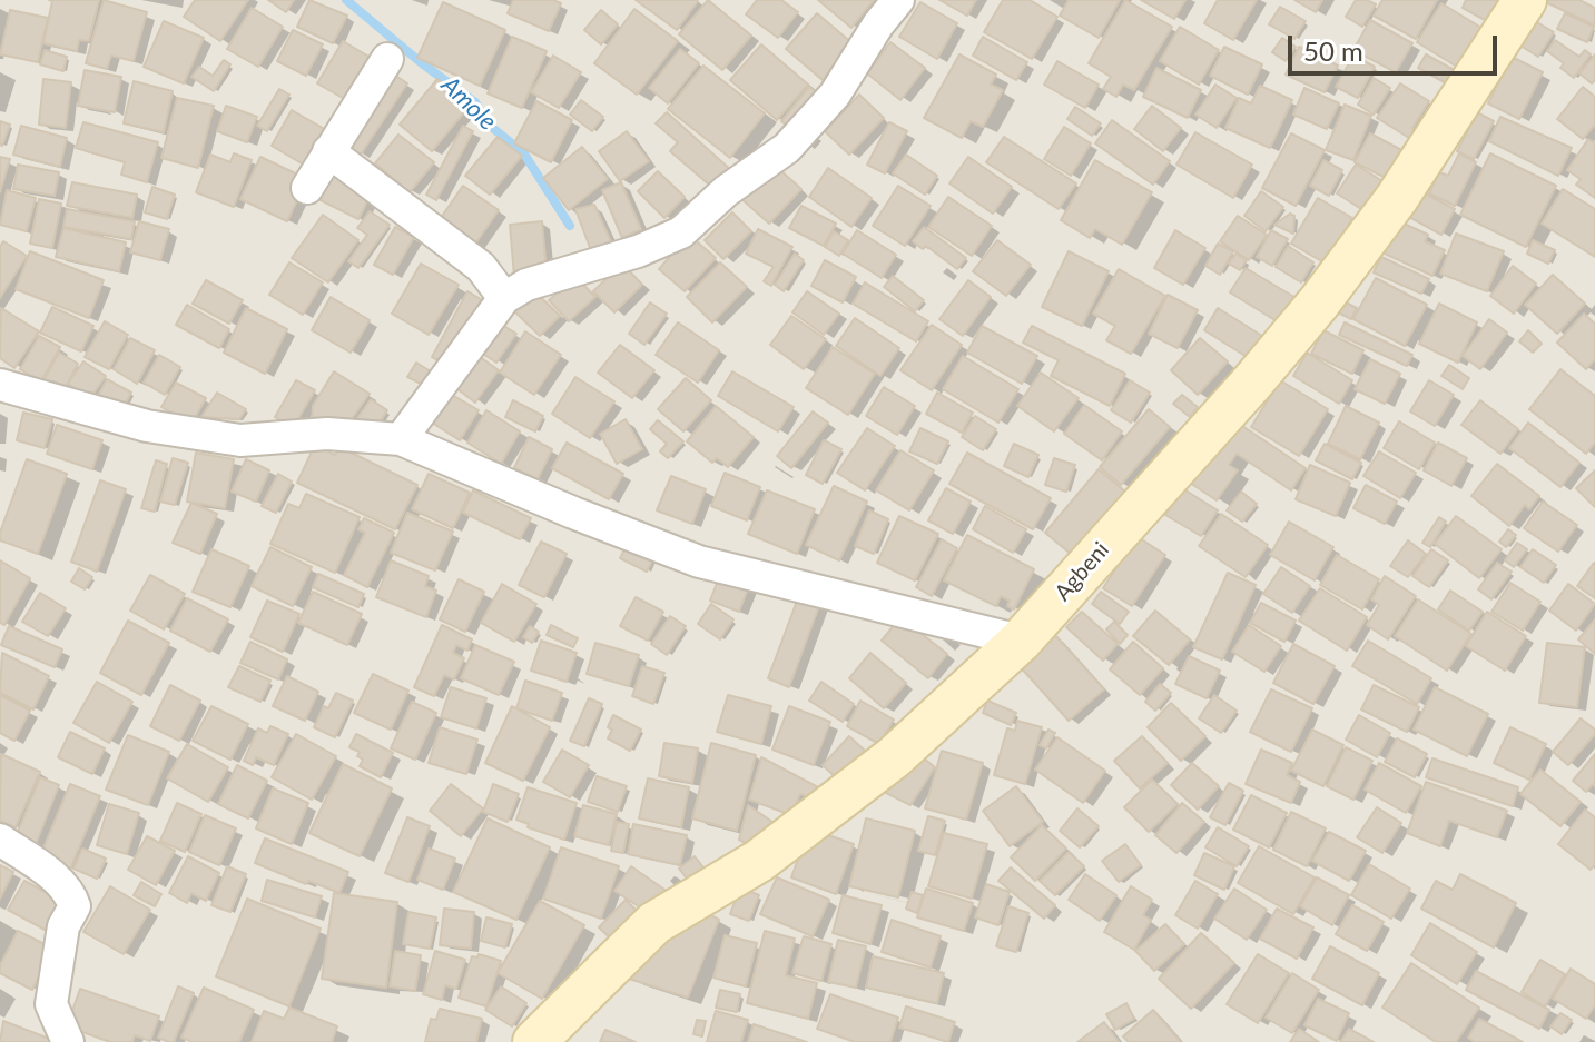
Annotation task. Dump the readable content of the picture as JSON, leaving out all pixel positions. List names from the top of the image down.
{
  "streets": {
    "street": ["Agbeni"]
  },
  "water": ["Amole"],
  "scale_bar": "50 m"
}
